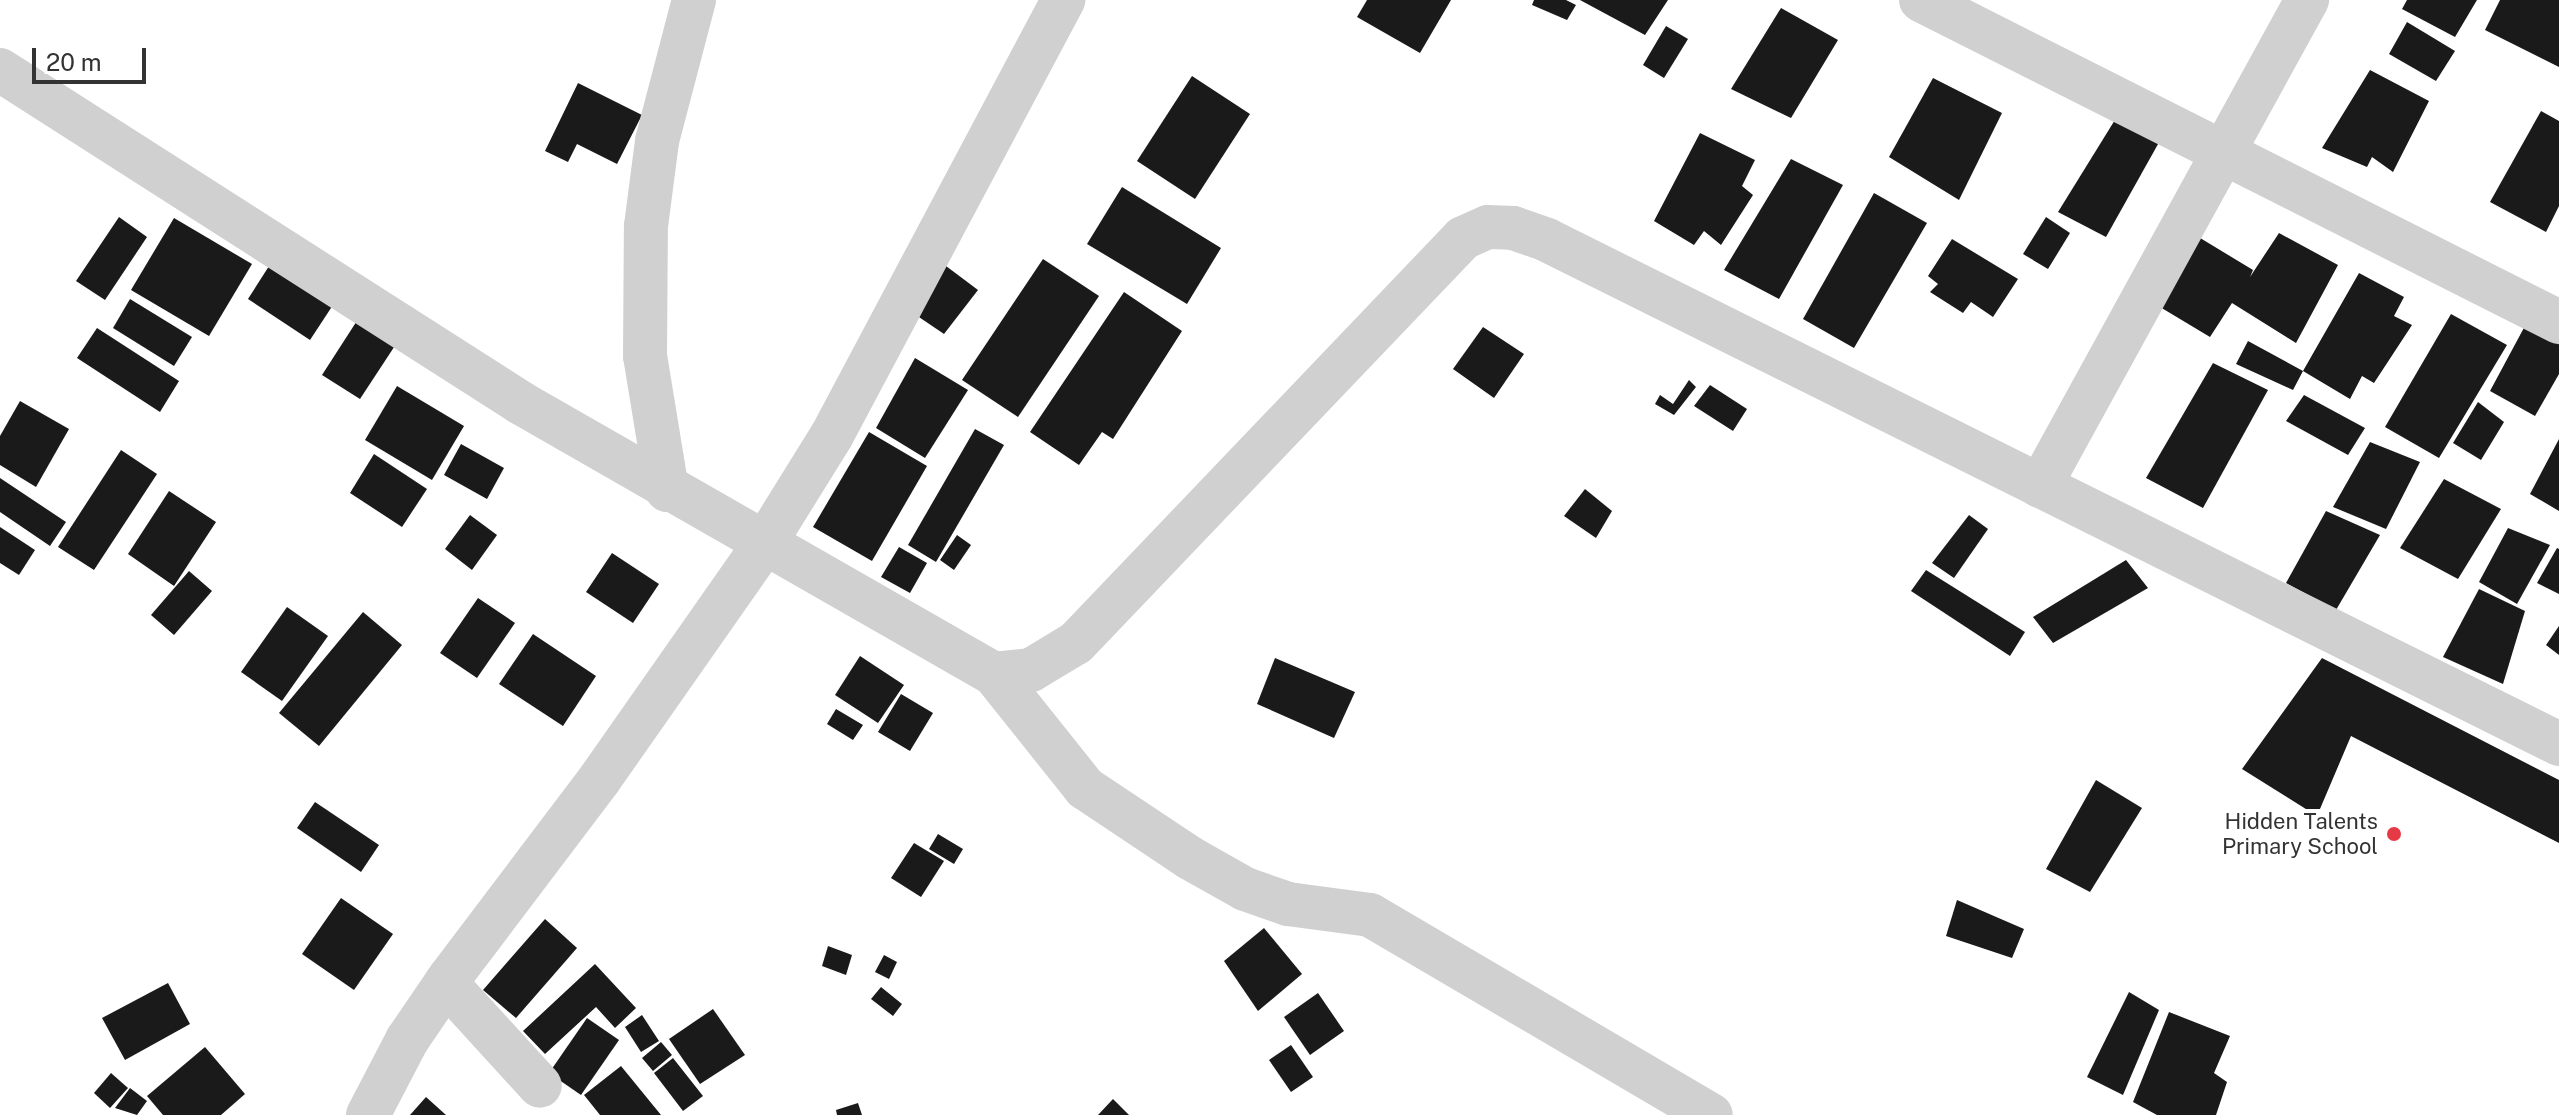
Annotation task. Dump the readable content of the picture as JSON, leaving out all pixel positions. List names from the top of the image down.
{
  "places": ["Hidden Talents Primary School"],
  "scale_bar": "20 m"
}
